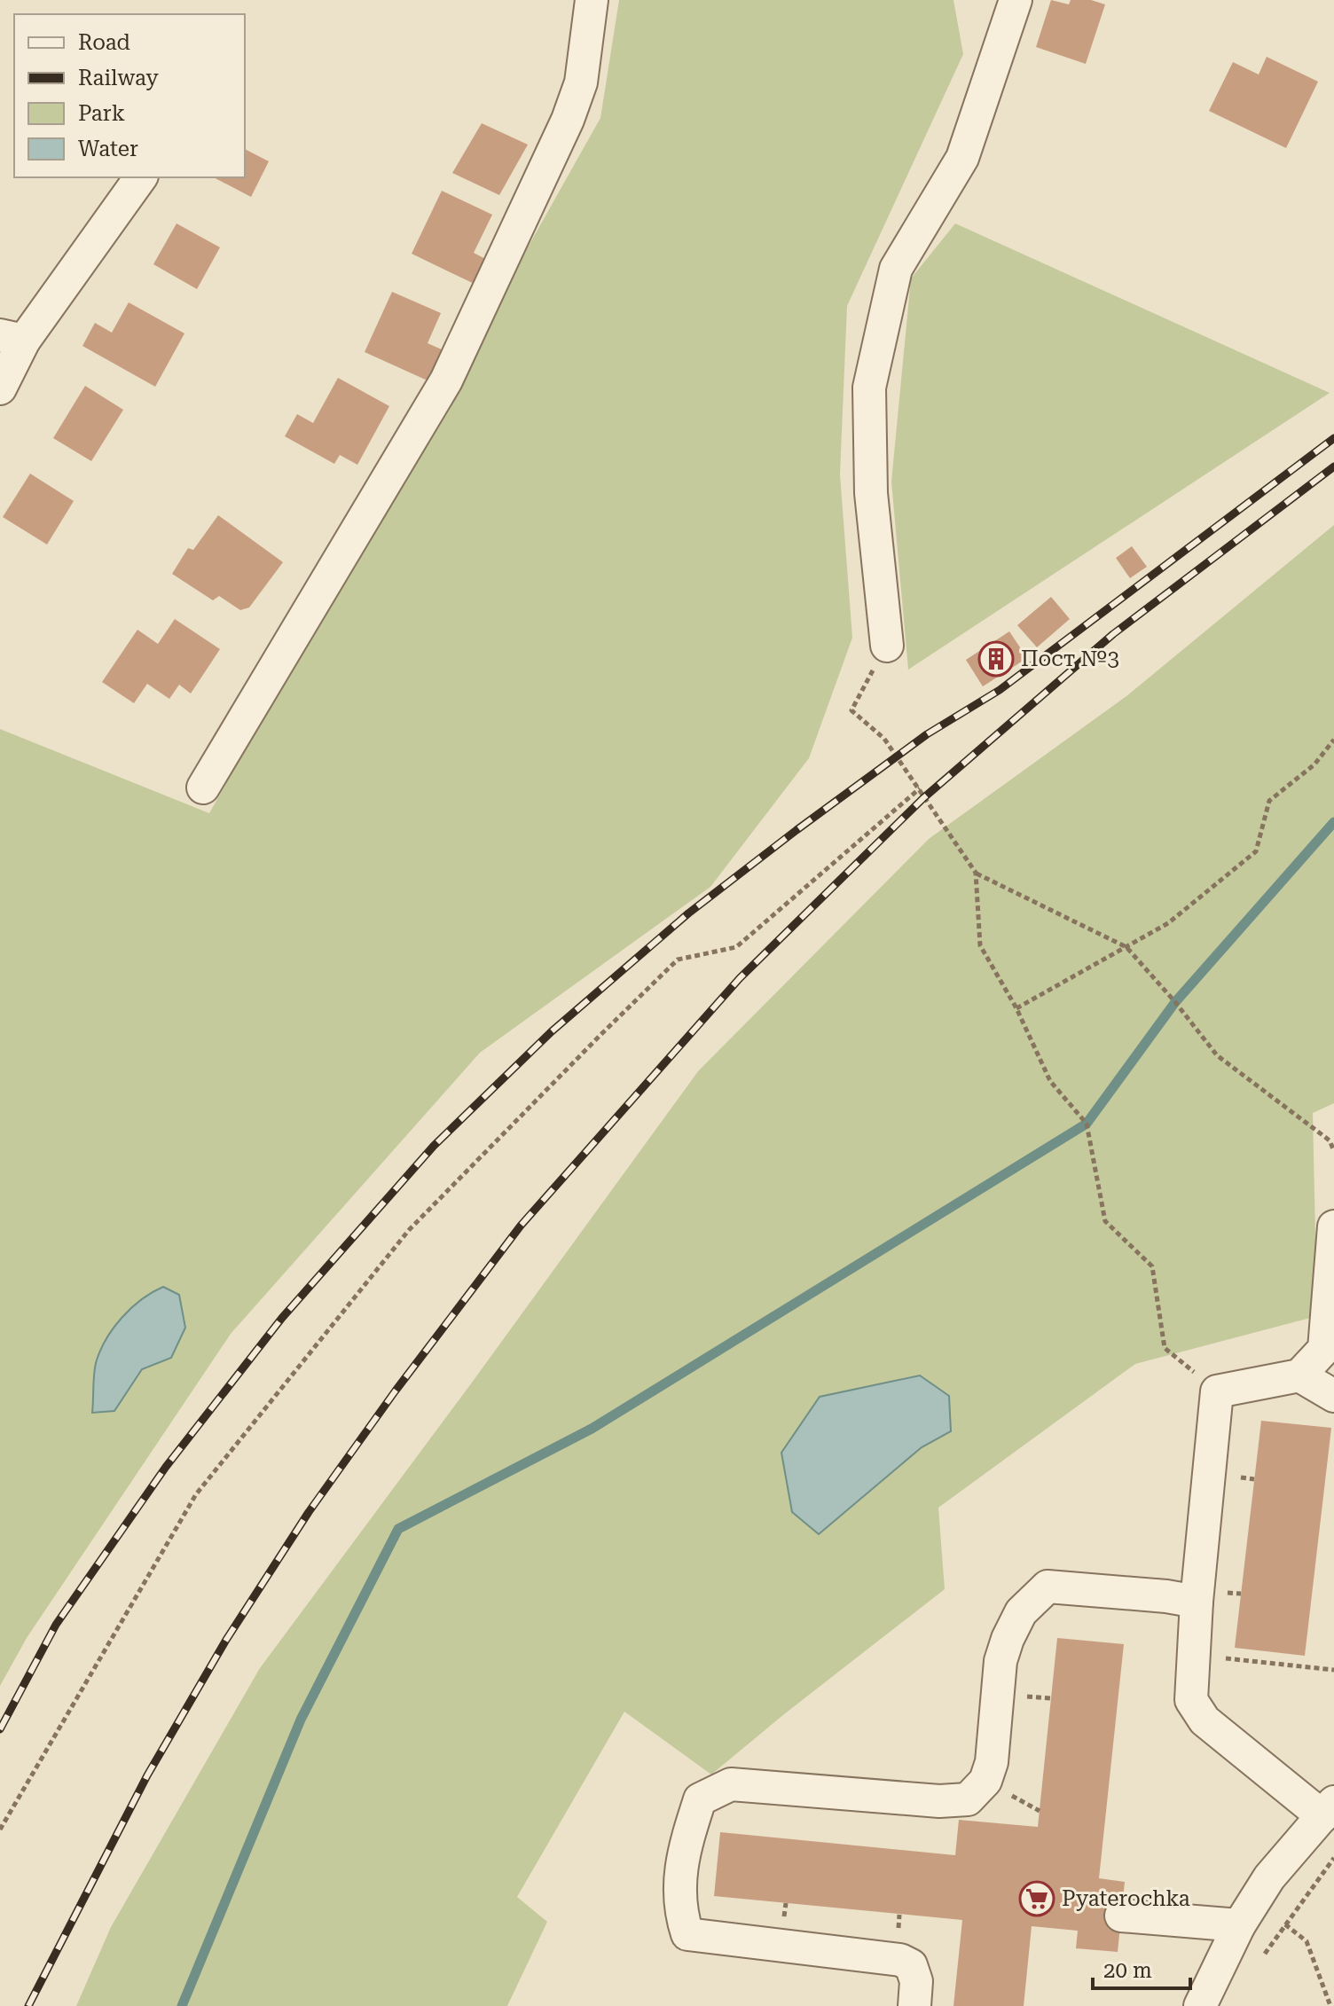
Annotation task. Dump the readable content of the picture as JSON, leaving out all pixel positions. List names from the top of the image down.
{
  "places": {
    "building": ["Пост №3"],
    "supermarket": ["Pyaterochka"]
  },
  "legend": [
    "Road",
    "Railway",
    "Park",
    "Water"
  ],
  "scale_bar": "20 m"
}
